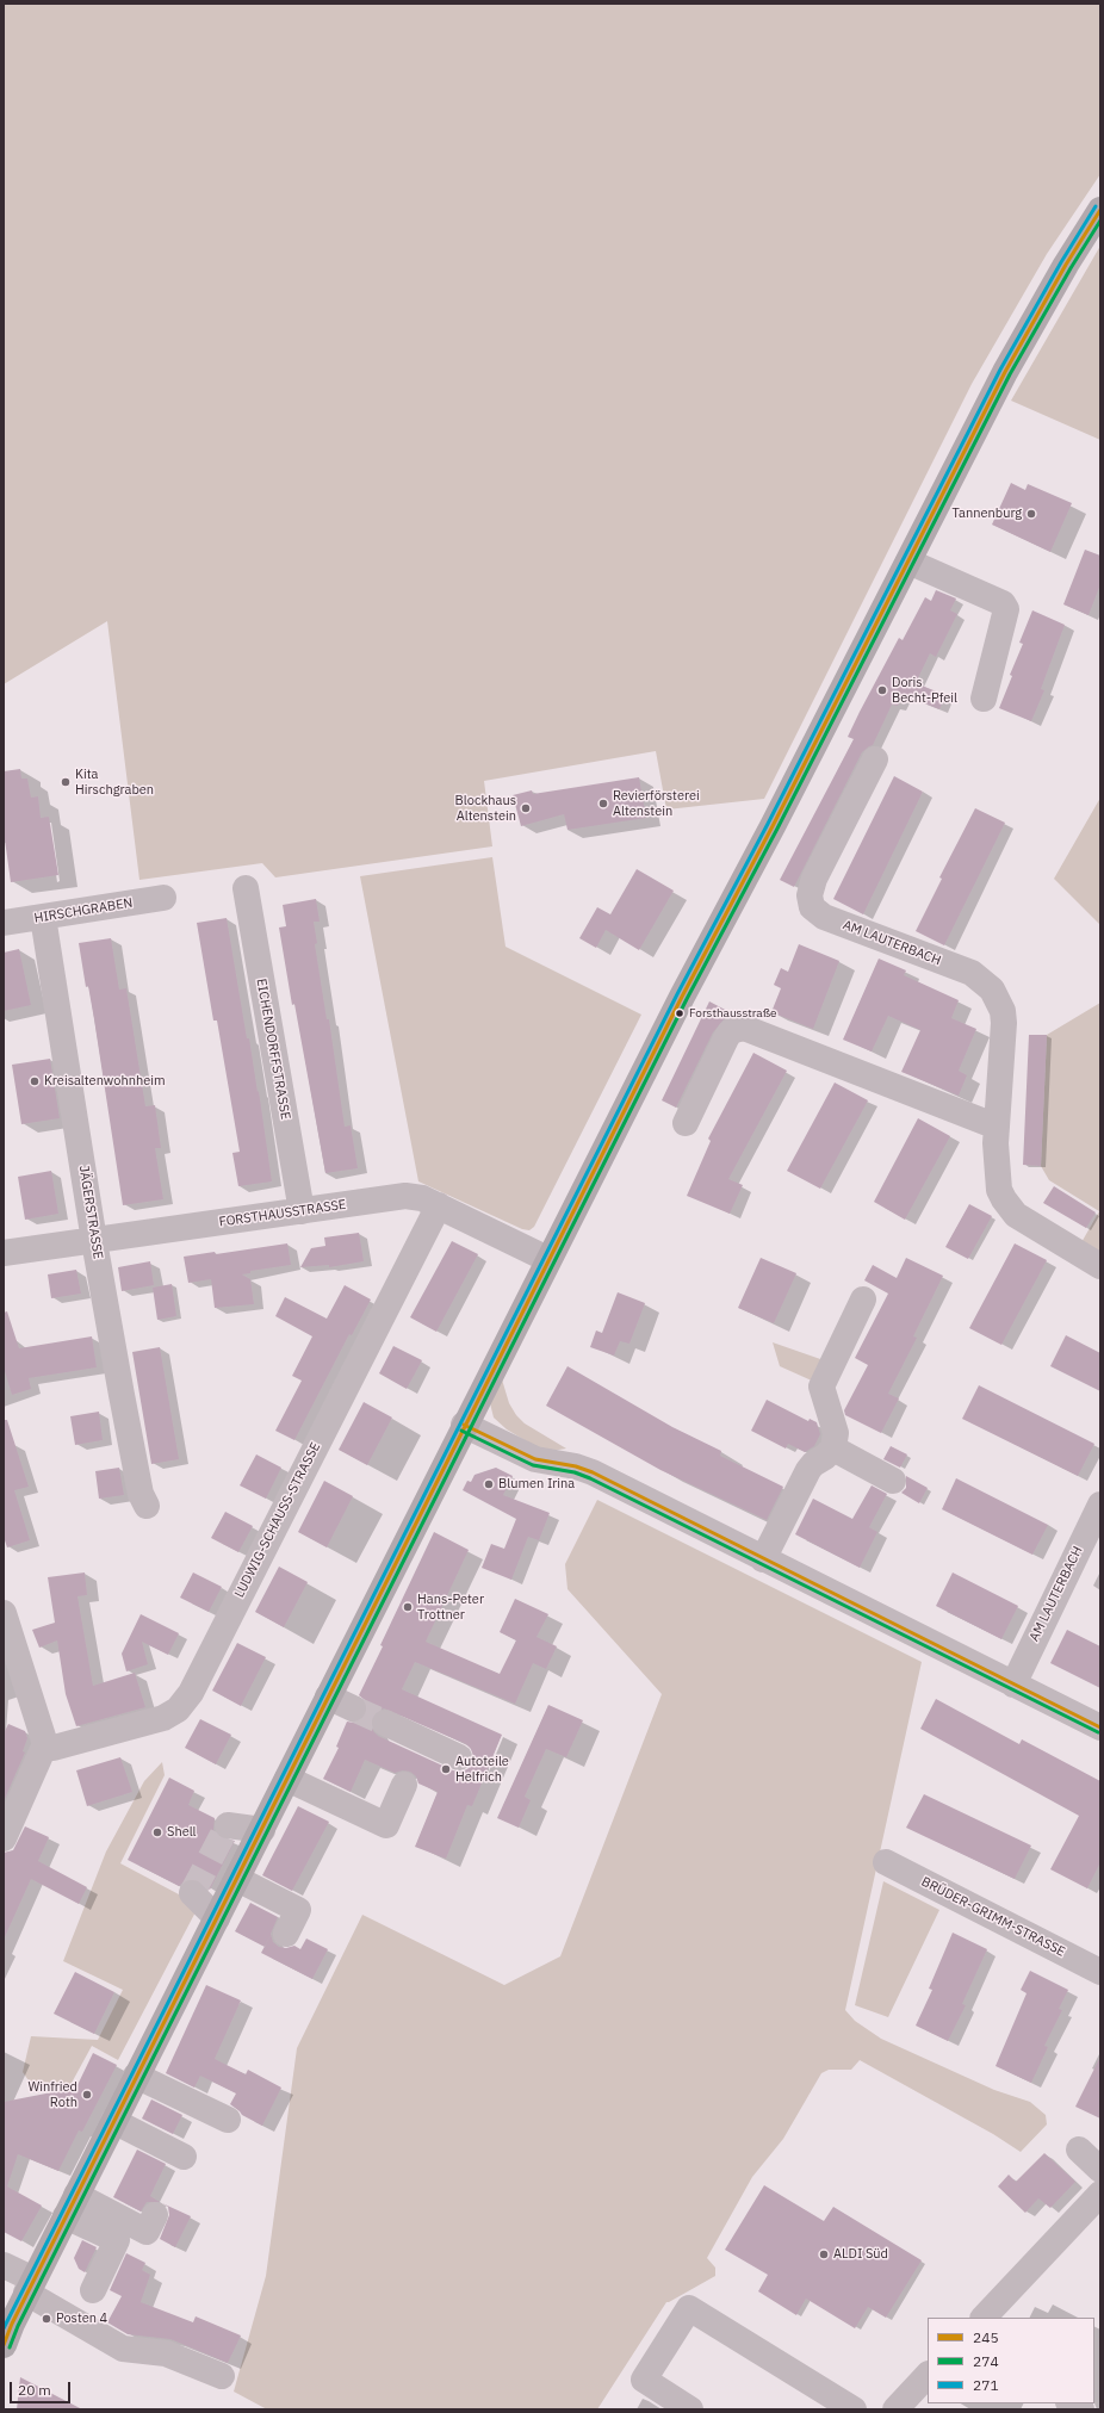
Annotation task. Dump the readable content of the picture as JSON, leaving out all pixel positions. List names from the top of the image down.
{
  "streets": {
    "street": [
      "HIRSCHGRABEN",
      "AM LAUTERBACH",
      "EICHENDORFFSTRASSE",
      "JÄGERSTRASSE",
      "FORSTHAUSSTRASSE",
      "LUDWIG-SCHAUSS-STRASSE",
      "BRÜDER-GRIMM-STRASSE"
    ]
  },
  "crossings": [
    ["HIRSCHGRABEN", "JÄGERSTRASSE"],
    ["EICHENDORFFSTRASSE", "FORSTHAUSSTRASSE"],
    ["JÄGERSTRASSE", "FORSTHAUSSTRASSE"],
    ["FORSTHAUSSTRASSE", "LUDWIG-SCHAUSS-STRASSE"]
  ],
  "places": [
    "Tannenburg",
    "Doris Becht-Pfeil",
    "Kita Hirschgraben",
    "Revierförsterei Altenstein",
    "Blockhaus Altenstein",
    "Forsthausstraße",
    "Kreisaltenwohnheim",
    "Blumen Irina",
    "Hans-Peter Trottner",
    "Autoteile Helfrich",
    "Shell",
    "Winfried Roth",
    "ALDI Süd",
    "Posten 4"
  ],
  "lines": ["transit line 271", "transit line 245", "transit line 274"],
  "legend": ["245", "274", "271"],
  "scale_bar": "20 m"
}
